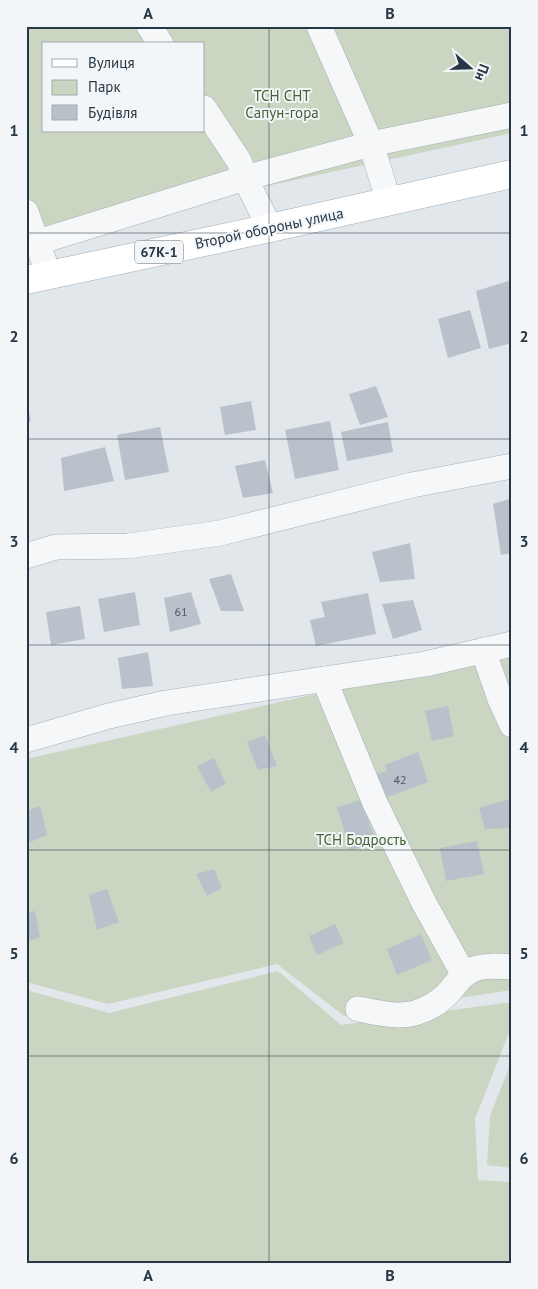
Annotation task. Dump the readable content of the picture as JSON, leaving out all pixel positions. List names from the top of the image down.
{
  "streets": {
    "main road": ["Второй обороны улица", "67К-1"]
  },
  "parks": ["ТСН СНТ Сапун-гора", "ТСН Бодрость"],
  "house_numbers": ["61", "42"],
  "legend": ["Вулиця", "Парк", "Будівля"],
  "north": "right",
  "grid": {
    "columns": ["A", "B"],
    "rows": [
      "1",
      "2",
      "3",
      "4",
      "5",
      "6"
    ]
  }
}
